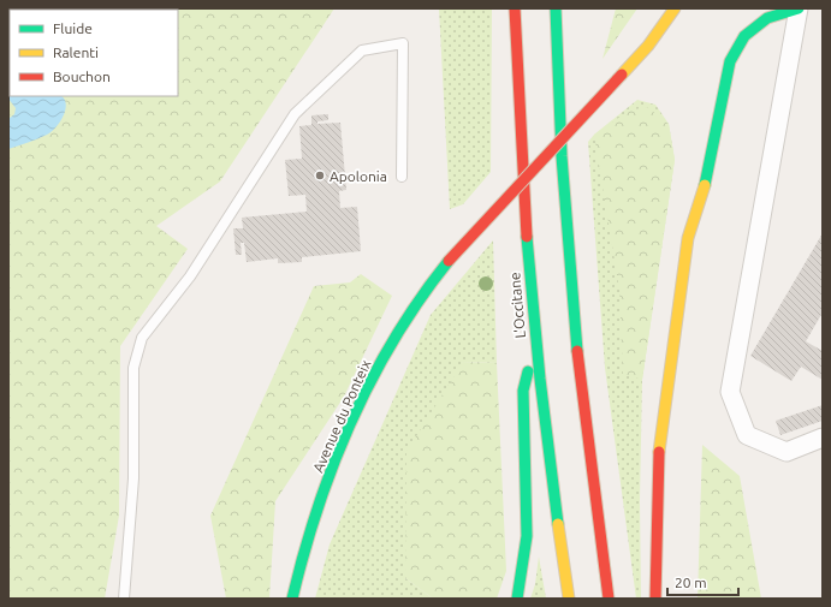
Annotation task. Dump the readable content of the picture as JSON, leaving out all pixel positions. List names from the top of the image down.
{
  "streets": {
    "main road": ["L'Occitane", "Avenue du Ponteix"]
  },
  "places": ["Apolonia"],
  "legend": ["Fluide", "Ralenti", "Bouchon"],
  "scale_bar": "20 m"
}
